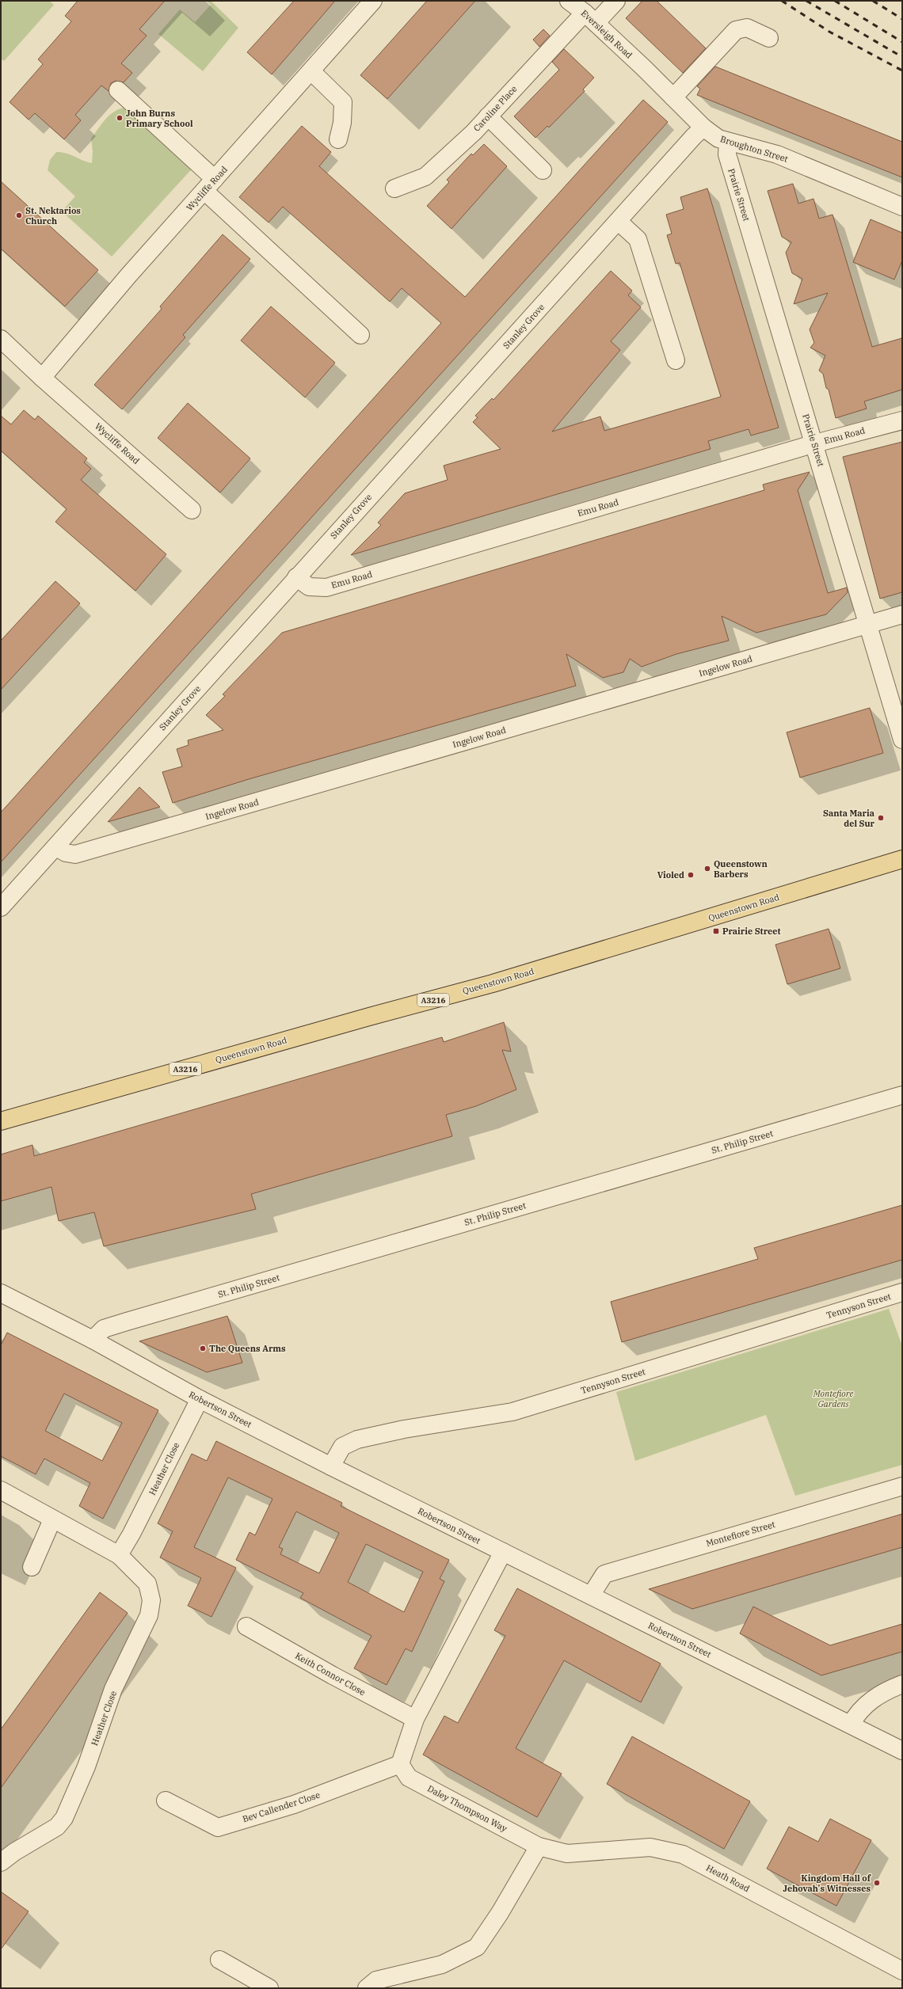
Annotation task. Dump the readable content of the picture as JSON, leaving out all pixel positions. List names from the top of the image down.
{
  "streets": {
    "main road": ["Queenstown Road", "A3216"],
    "street": [
      "Eversleigh Road",
      "Caroline Place",
      "Broughton Street",
      "Wycliffe Road",
      "Prairie Street",
      "Stanley Grove",
      "Emu Road",
      "Ingelow Road",
      "St. Philip Street",
      "Tennyson Street",
      "Robertson Street",
      "Heather Close",
      "Montefiore Street",
      "Keith Connor Close",
      "Bev Callender Close",
      "Daley Thompson Way",
      "Heath Road"
    ]
  },
  "crossings": [
    ["Eversleigh Road", "Caroline Place"],
    ["Eversleigh Road", "Broughton Street"],
    ["Broughton Street", "Prairie Street"],
    ["Broughton Street", "Stanley Grove"],
    ["Prairie Street", "Emu Road"],
    ["Prairie Street", "Ingelow Road"],
    ["Stanley Grove", "Emu Road"],
    ["Stanley Grove", "Ingelow Road"],
    ["St. Philip Street", "Robertson Street"],
    ["Tennyson Street", "Robertson Street"],
    ["Robertson Street", "Heather Close"],
    ["Robertson Street", "Montefiore Street"],
    ["Bev Callender Close", "Daley Thompson Way"],
    ["Daley Thompson Way", "Heath Road"]
  ],
  "parks": ["Montefiore Gardens"],
  "places": {
    "other": [
      "John Burns Primary School",
      "St. Nektarios Church",
      "Santa Maria del Sur",
      "Queenstown Barbers",
      "Violed",
      "The Queens Arms",
      "Kingdom Hall of Jehovah's Witnesses"
    ],
    "transit": ["Prairie Street"]
  }
}
